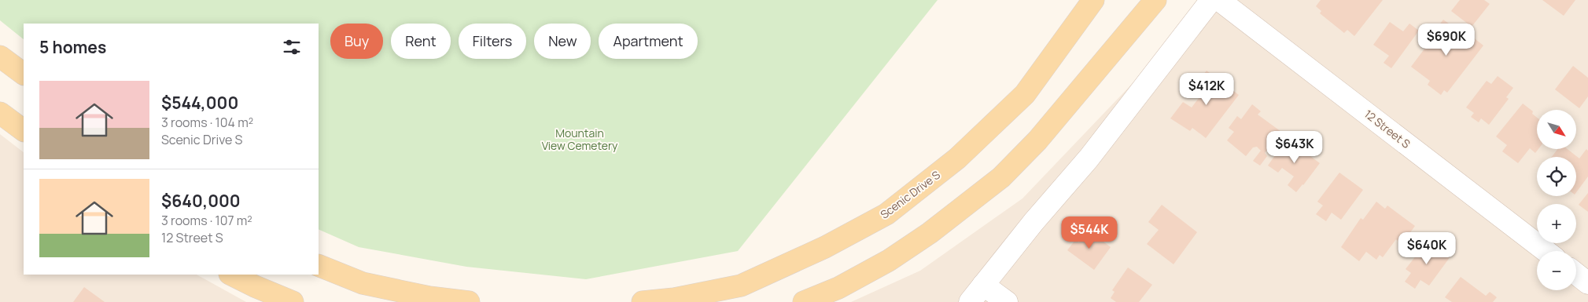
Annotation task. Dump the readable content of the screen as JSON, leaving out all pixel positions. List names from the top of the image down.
{
  "streets": {
    "main road": ["Scenic Drive S"],
    "street": ["12 Street S"]
  },
  "parks": ["Mountain View Cemetery"],
  "north": "bottom right",
  "page": {
    "price": [
      "$690K",
      "$412K",
      "$643K",
      "$544K",
      "$640K"
    ],
    "chip": [
      "Buy",
      "Rent",
      "Filters",
      "New",
      "Apartment"
    ],
    "heading": "5 homes",
    "list": [
      {
        "name": "$544,000",
        "note": "3 rooms · 104 m² · Scenic Drive S"
      },
      {
        "name": "$640,000",
        "note": "3 rooms · 107 m² · 12 Street S"
      }
    ],
    "map_buttons": ["+", "−"]
  }
}
